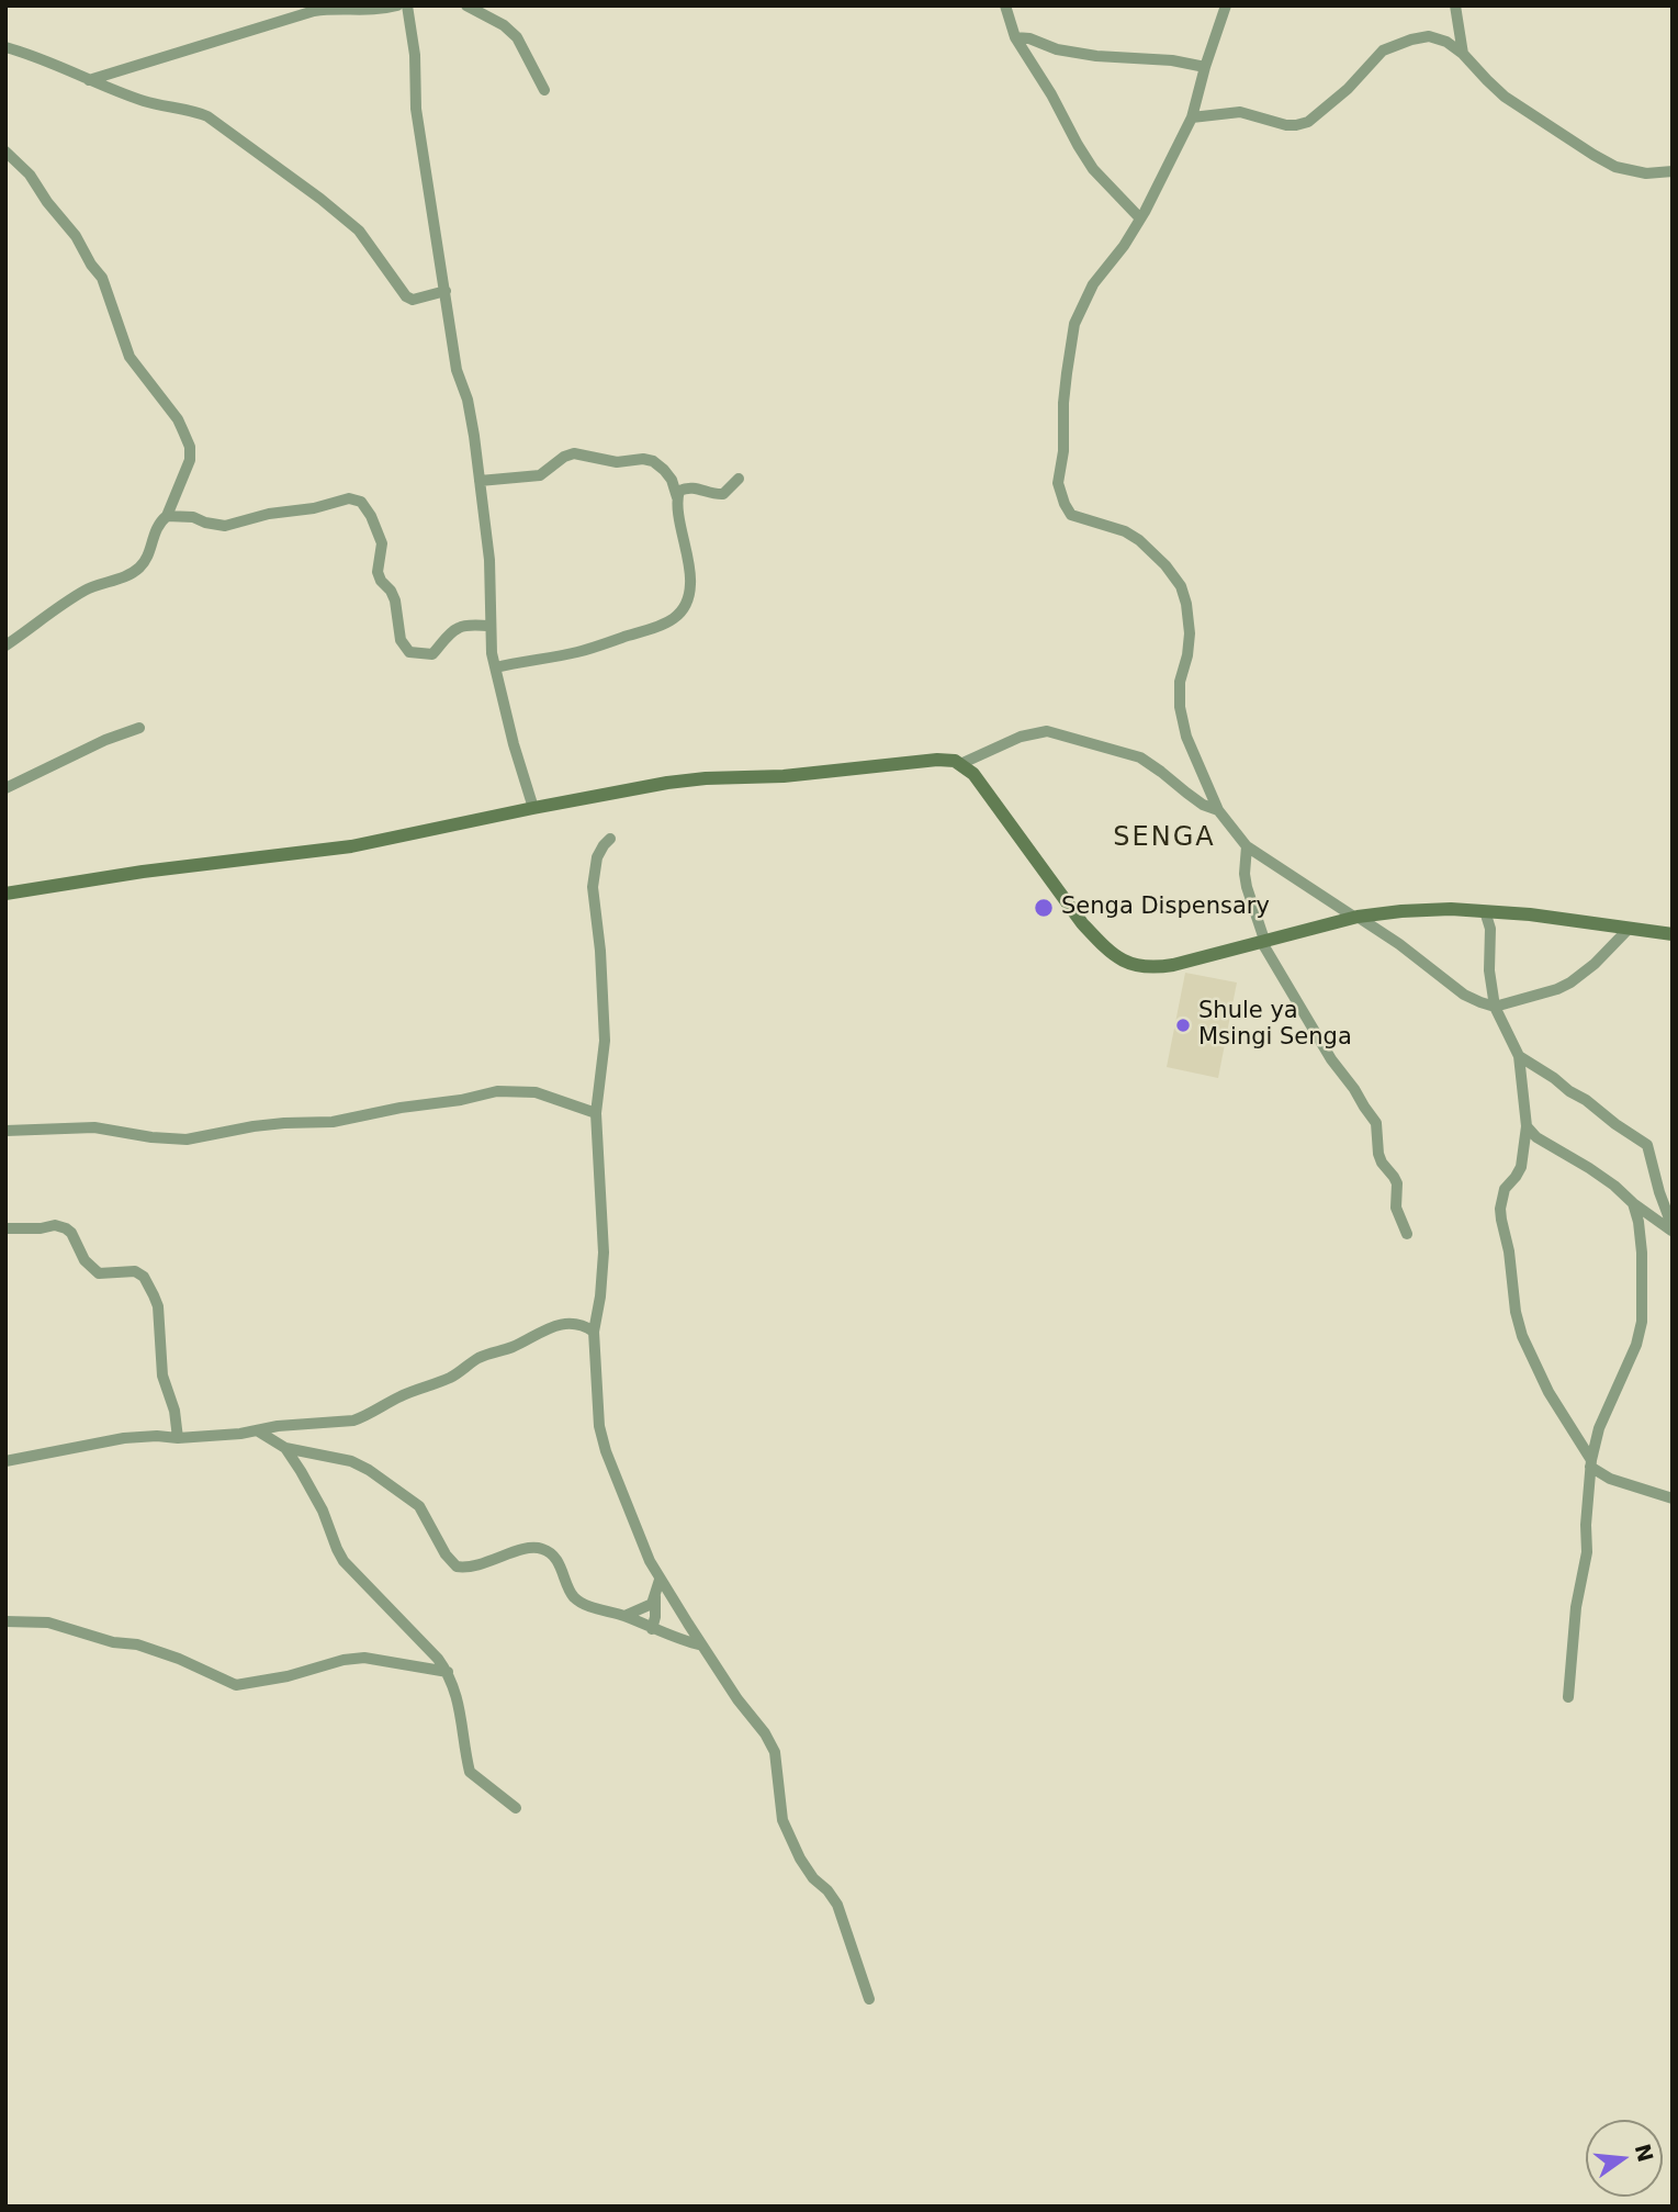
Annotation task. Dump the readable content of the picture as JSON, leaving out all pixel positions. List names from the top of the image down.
{
  "districts": ["SENGA"],
  "places": ["Senga Dispensary", "Shule ya Msingi Senga"],
  "north": "right"
}
